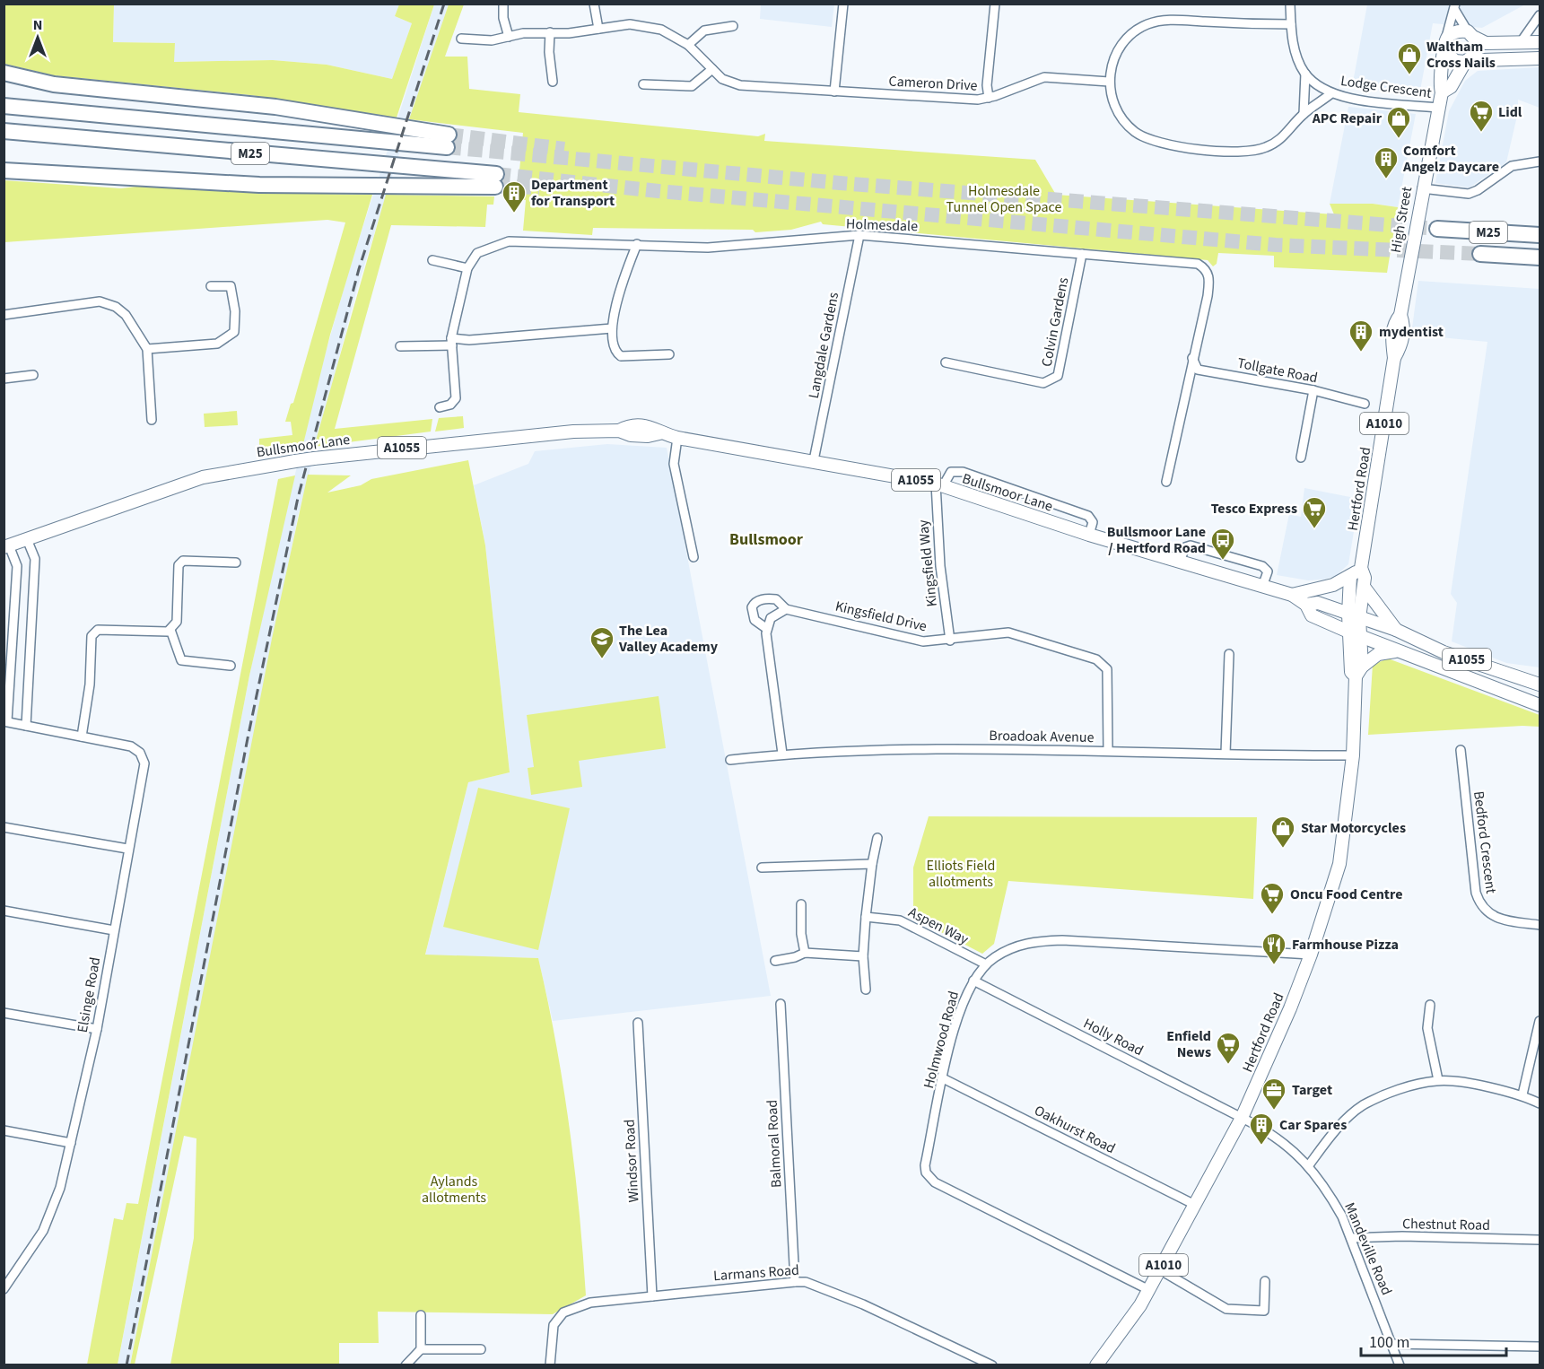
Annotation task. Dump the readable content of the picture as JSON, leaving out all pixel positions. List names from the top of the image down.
{
  "streets": {
    "highway": ["M25"],
    "main road": [
      "High Street",
      "A1010",
      "Bullsmoor Lane",
      "A1055",
      "Hertford Road"
    ],
    "street": [
      "Cameron Drive",
      "Lodge Crescent",
      "Holmesdale",
      "Colvin Gardens",
      "Langdale Gardens",
      "Tollgate Road",
      "Kingsfield Way",
      "Kingsfield Drive",
      "Broadoak Avenue",
      "Bedford Crescent",
      "Aspen Way",
      "Elsinge Road",
      "Holly Road",
      "Holmwood Road",
      "Oakhurst Road",
      "Balmoral Road",
      "Windsor Road",
      "Chestnut Road",
      "Mandeville Road",
      "Larmans Road"
    ]
  },
  "crossings": [
    ["Cameron Drive", "Lodge Crescent"],
    ["Lodge Crescent", "High Street"],
    ["High Street", "Hertford Road"],
    ["Holmesdale", "Colvin Gardens"],
    ["Holmesdale", "Langdale Gardens"],
    ["Holmesdale", "Tollgate Road"],
    ["Langdale Gardens", "Bullsmoor Lane"],
    ["A1010", "A1055"],
    ["A1010", "Hertford Road"],
    ["Bullsmoor Lane", "A1055"],
    ["Bullsmoor Lane", "Hertford Road"],
    ["Bullsmoor Lane", "Kingsfield Way"],
    ["A1055", "Hertford Road"],
    ["Hertford Road", "Broadoak Avenue"],
    ["Hertford Road", "Holly Road"],
    ["Hertford Road", "Holmwood Road"],
    ["Hertford Road", "Oakhurst Road"],
    ["Hertford Road", "Mandeville Road"],
    ["Kingsfield Way", "Kingsfield Drive"],
    ["Kingsfield Drive", "Broadoak Avenue"],
    ["Aspen Way", "Holmwood Road"],
    ["Holly Road", "Holmwood Road"],
    ["Holly Road", "Mandeville Road"],
    ["Holmwood Road", "Oakhurst Road"],
    ["Balmoral Road", "Larmans Road"],
    ["Windsor Road", "Larmans Road"],
    ["Chestnut Road", "Mandeville Road"]
  ],
  "districts": ["Bullsmoor"],
  "parks": ["Holmesdale Tunnel Open Space", "Elliots Field allotments", "Aylands allotments"],
  "places": {
    "shop": ["Waltham Cross Nails", "APC Repair", "Star Motorcycles"],
    "supermarket": [
      "Lidl",
      "Tesco Express",
      "Oncu Food Centre",
      "Enfield News"
    ],
    "building": [
      "Comfort Angelz Daycare",
      "Department for Transport",
      "mydentist",
      "Car Spares"
    ],
    "bus stop": ["Bullsmoor Lane / Hertford Road"],
    "school or university": ["The Lea Valley Academy"],
    "restaurant": ["Farmhouse Pizza"],
    "office": ["Target"]
  },
  "scale_bar": "100 m",
  "north": "top"
}
